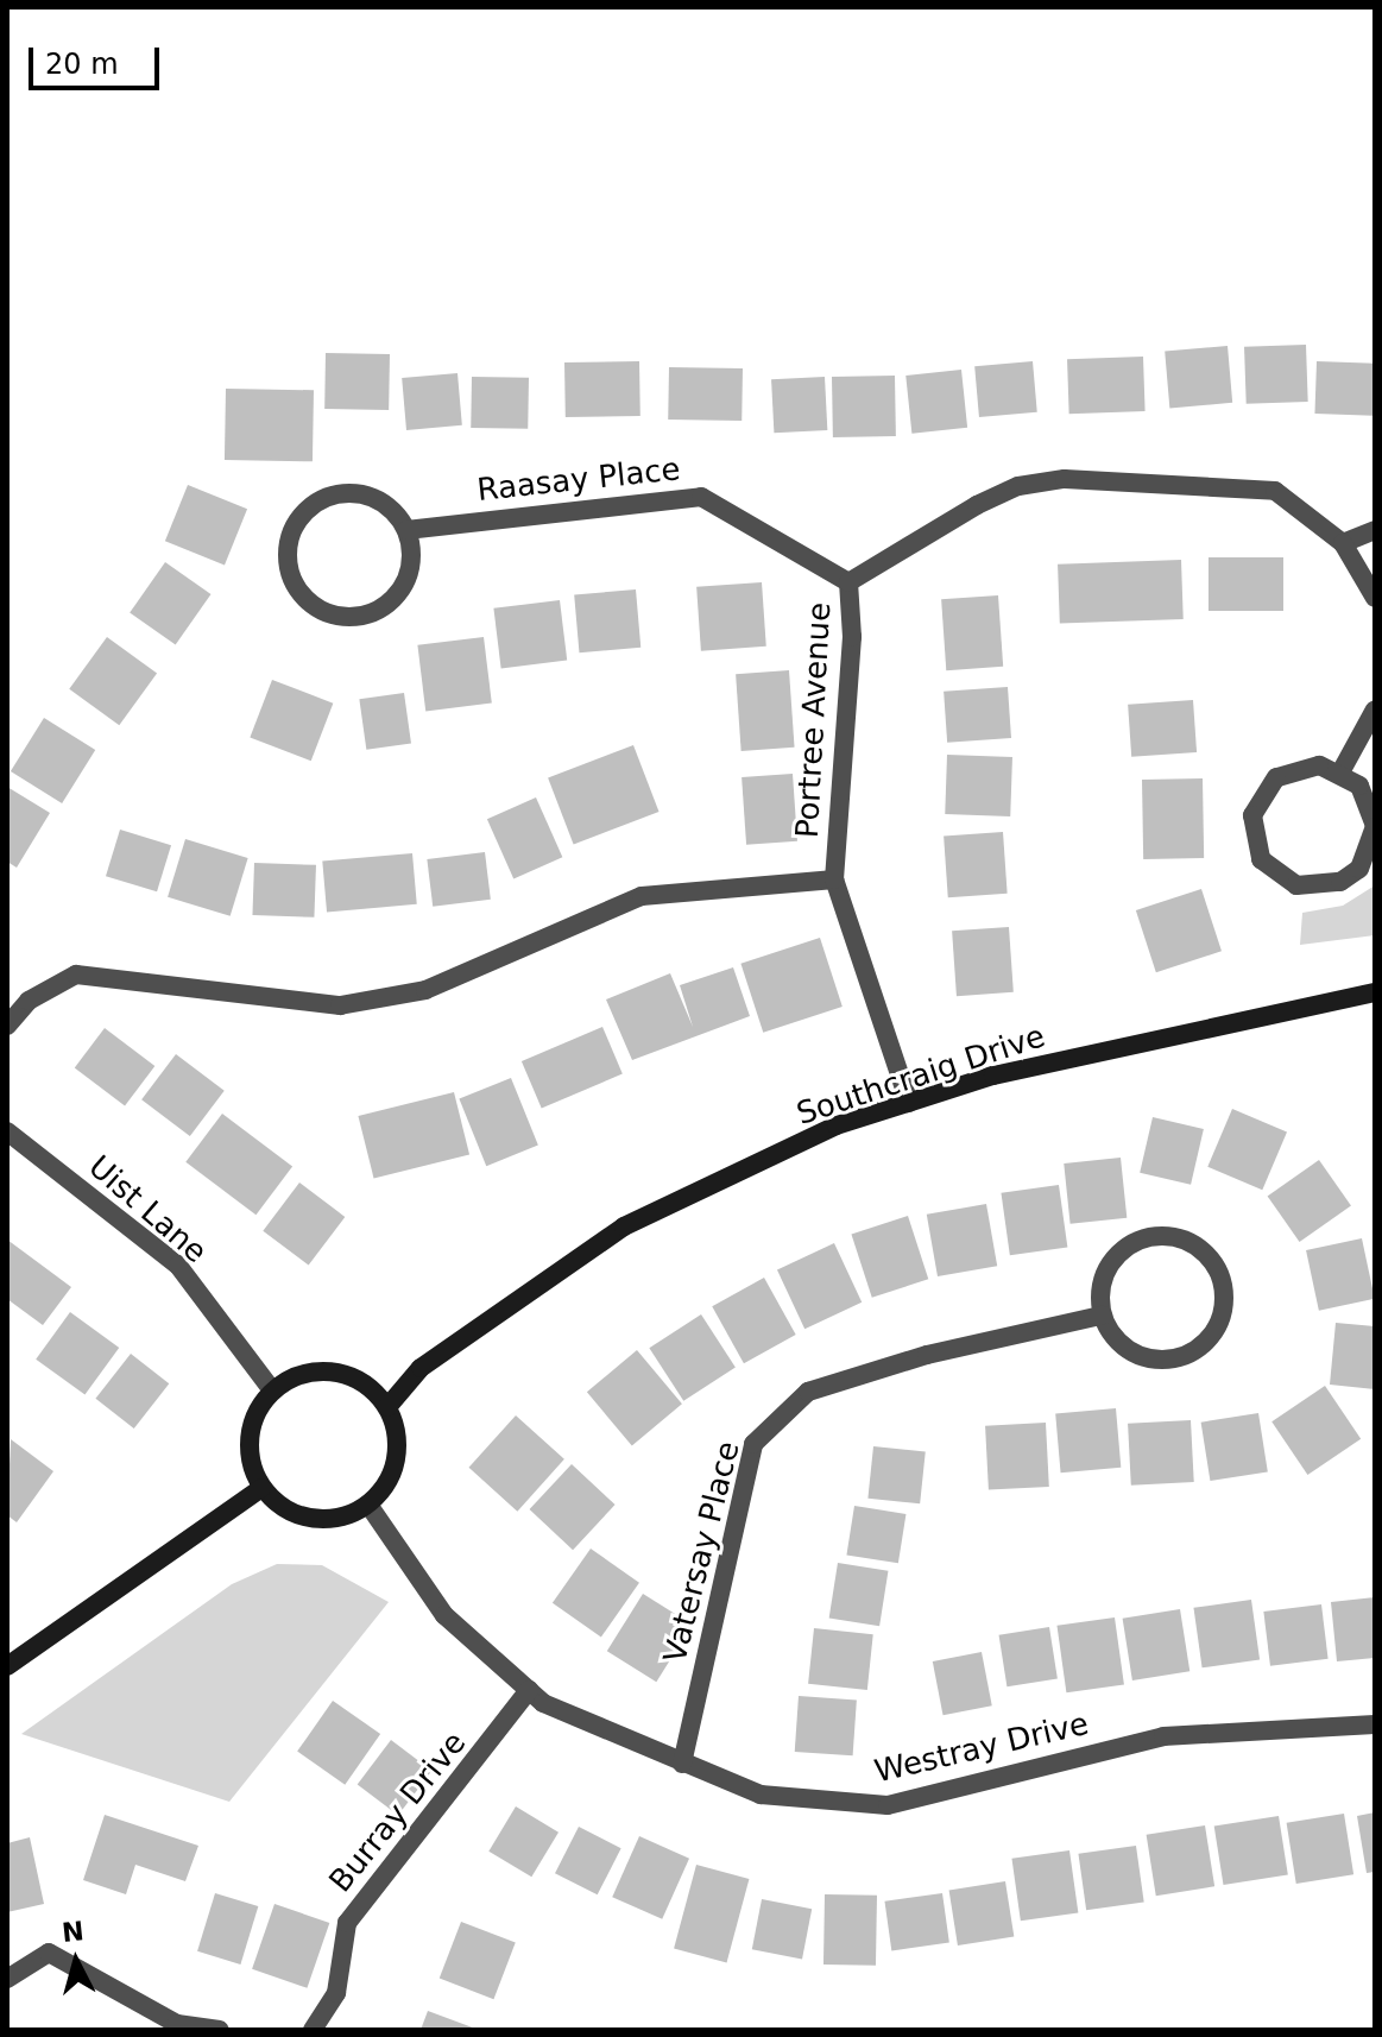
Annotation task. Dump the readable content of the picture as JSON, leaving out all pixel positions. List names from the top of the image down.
{
  "streets": {
    "street": [
      "Raasay Place",
      "Portree Avenue",
      "Southcraig Drive",
      "Uist Lane",
      "Vatersay Place",
      "Westray Drive",
      "Burray Drive"
    ]
  },
  "crossings": [
    ["Raasay Place", "Portree Avenue"],
    ["Portree Avenue", "Southcraig Drive"],
    ["Southcraig Drive", "Uist Lane"],
    ["Southcraig Drive", "Westray Drive"],
    ["Uist Lane", "Westray Drive"],
    ["Vatersay Place", "Westray Drive"],
    ["Westray Drive", "Burray Drive"]
  ],
  "scale_bar": "20 m",
  "north": "top"
}
